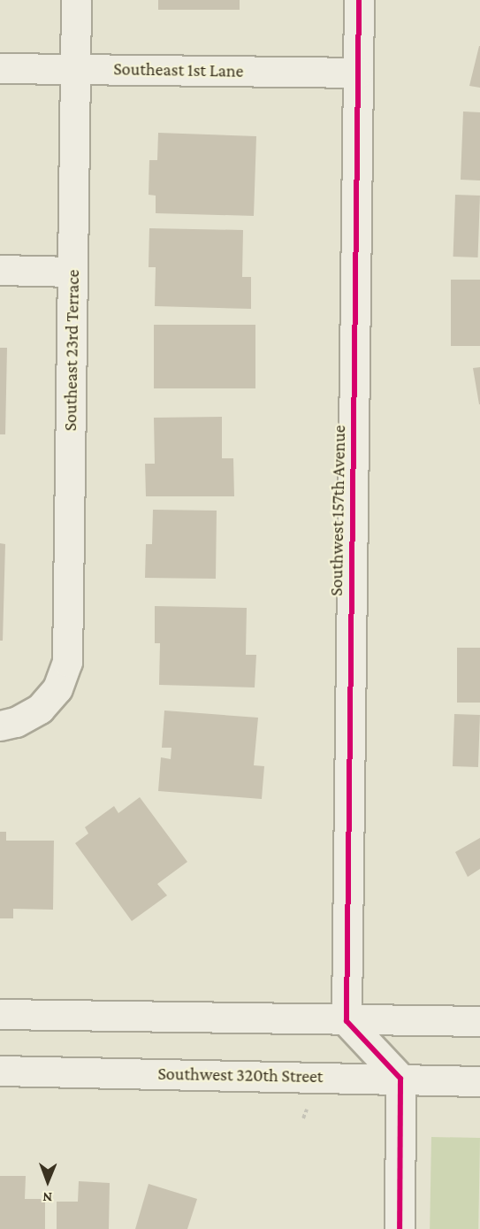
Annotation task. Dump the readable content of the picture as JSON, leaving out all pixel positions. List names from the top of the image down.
{
  "streets": {
    "street": [
      "Southeast 1st Lane",
      "Southeast 23rd Terrace",
      "Southwest 157th Avenue",
      "Southwest 320th Street"
    ]
  },
  "crossings": [
    ["Southeast 1st Lane", "Southeast 23rd Terrace"],
    ["Southeast 1st Lane", "Southwest 157th Avenue"]
  ],
  "north": "bottom"
}
